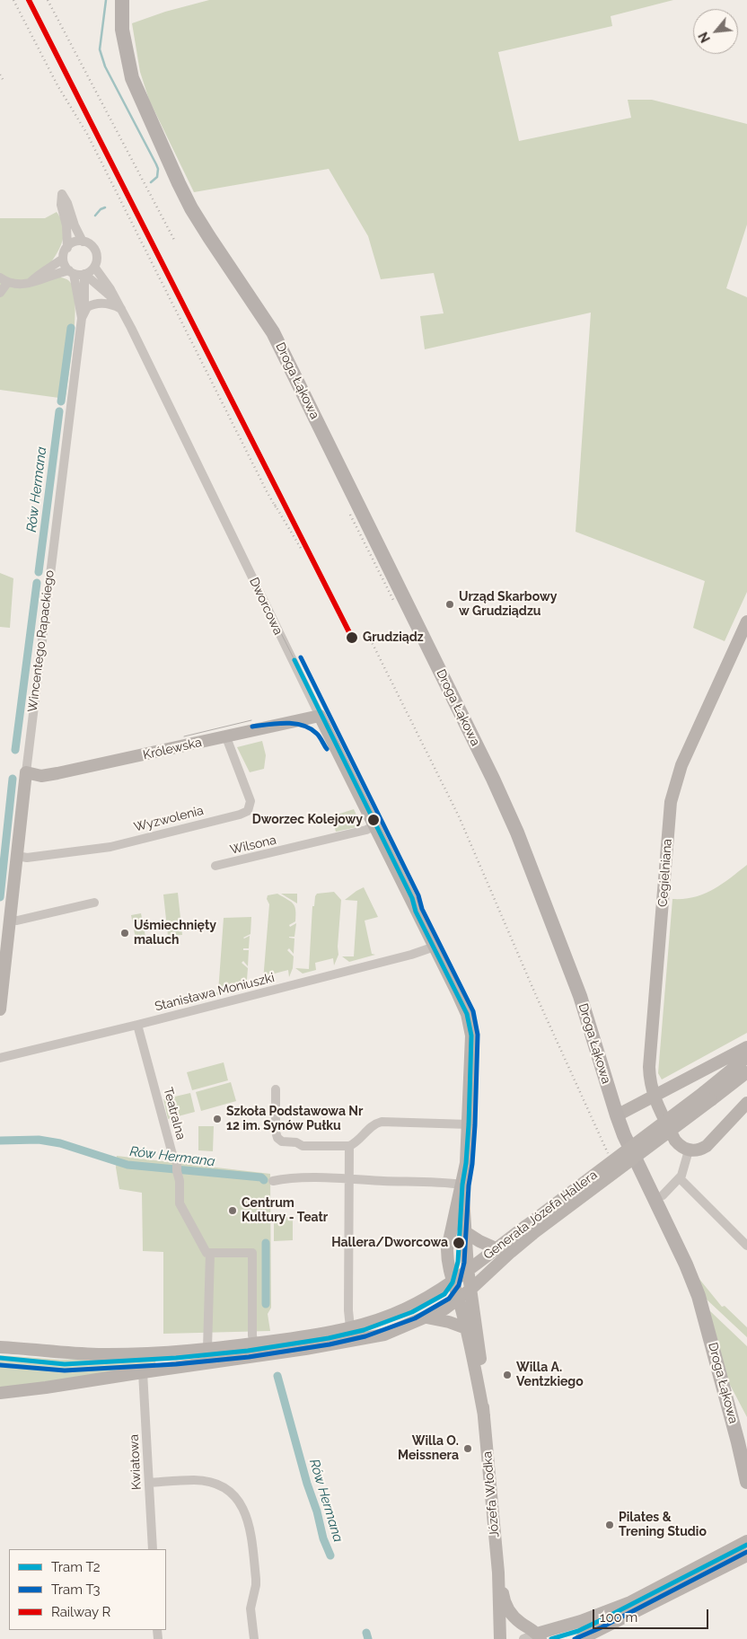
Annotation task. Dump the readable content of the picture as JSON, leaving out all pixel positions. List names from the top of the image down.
{
  "streets": {
    "main road": [
      "Droga Łąkowa",
      "Dworcowa",
      "Wincentego Rapackiego",
      "Królewska",
      "Cegielniana",
      "Generała Józefa Hallera",
      "Józefa Włodka"
    ],
    "street": [
      "Wyzwolenia",
      "Wilsona",
      "Stanisława Moniuszki",
      "Teatralna",
      "Kwiatowa"
    ]
  },
  "crossings": [
    ["Dworcowa", "Wincentego Rapackiego"],
    ["Dworcowa", "Królewska"],
    ["Dworcowa", "Wilsona"],
    ["Dworcowa", "Stanisława Moniuszki"],
    ["Wincentego Rapackiego", "Królewska"],
    ["Wincentego Rapackiego", "Wyzwolenia"],
    ["Królewska", "Wyzwolenia"],
    ["Stanisława Moniuszki", "Teatralna"],
    ["Generała Józefa Hallera", "Kwiatowa"],
    ["Generała Józefa Hallera", "Józefa Włodka"]
  ],
  "water": ["Rów Hermana"],
  "places": [
    "Urząd Skarbowy w Grudziądzu",
    "Grudziądz",
    "Dworzec Kolejowy",
    "Uśmiechnięty maluch",
    "Szkoła Podstawowa Nr 12 im. Synów Pułku",
    "Centrum Kultury - Teatr",
    "Hallera/Dworcowa",
    "Willa A. Ventzkiego",
    "Willa O. Meissnera",
    "Pilates & Trening Studio"
  ],
  "lines": ["rail line R", "tram line T3", "tram line T2"],
  "legend": ["Tram T2", "Tram T3", "Railway R"],
  "scale_bar": "100 m",
  "north": "bottom left"
}
